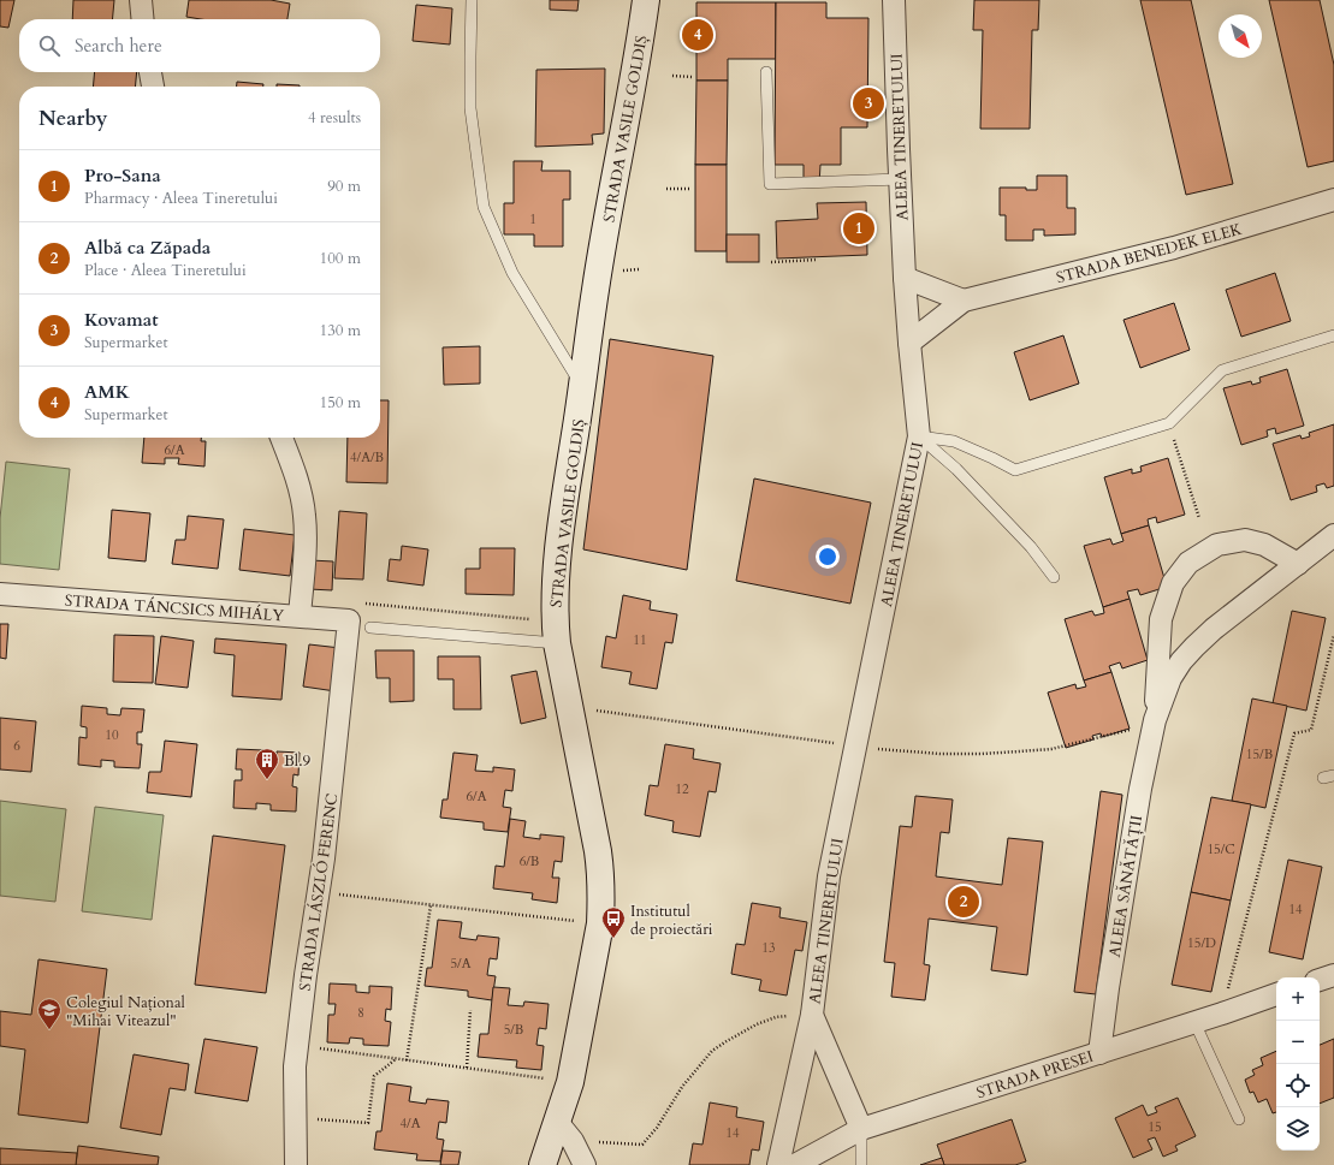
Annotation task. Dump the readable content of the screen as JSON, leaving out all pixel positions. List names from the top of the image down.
{
  "streets": {
    "street": [
      "STRADA VASILE GOLDIȘ",
      "ALEEA TINERETULUI",
      "STRADA BENEDEK ELEK",
      "STRADA TÁNCSICS MIHÁLY",
      "ALEEA SĂNĂTĂȚII",
      "STRADA LÁSZLÓ FERENC",
      "STRADA PRESEI"
    ]
  },
  "crossings": [
    ["ALEEA TINERETULUI", "STRADA BENEDEK ELEK"],
    ["ALEEA TINERETULUI", "STRADA PRESEI"],
    ["STRADA TÁNCSICS MIHÁLY", "STRADA LÁSZLÓ FERENC"],
    ["ALEEA SĂNĂTĂȚII", "STRADA PRESEI"]
  ],
  "places": {
    "building": ["Bl.9"],
    "bus stop": ["Institutul de proiectări"],
    "school or university": ["Colegiul Național \"Mihai Viteazul\""]
  },
  "house_numbers": [
    "1",
    "6/A",
    "4/A/B",
    "11",
    "10",
    "6",
    "15/B",
    "12",
    "6/A",
    "15/C",
    "6/B",
    "14",
    "15/D",
    "13",
    "5/A",
    "8",
    "5/B",
    "4/A",
    "15",
    "14"
  ],
  "north": "bottom right",
  "page": {
    "pins": [
      "4",
      "3",
      "1",
      "2"
    ],
    "search": "Search here",
    "heading": ["Nearby", "4 results"],
    "list": [
      {
        "mark": "1",
        "name": "Pro-Sana",
        "note": "Pharmacy · Aleea Tineretului",
        "value": "90 m"
      },
      {
        "mark": "2",
        "name": "Albă ca Zăpada",
        "note": "Place · Aleea Tineretului",
        "value": "100 m"
      },
      {
        "mark": "3",
        "name": "Kovamat",
        "note": "Supermarket",
        "value": "130 m"
      },
      {
        "mark": "4",
        "name": "AMK",
        "note": "Supermarket",
        "value": "150 m"
      }
    ],
    "map_buttons": ["+", "−"]
  }
}
